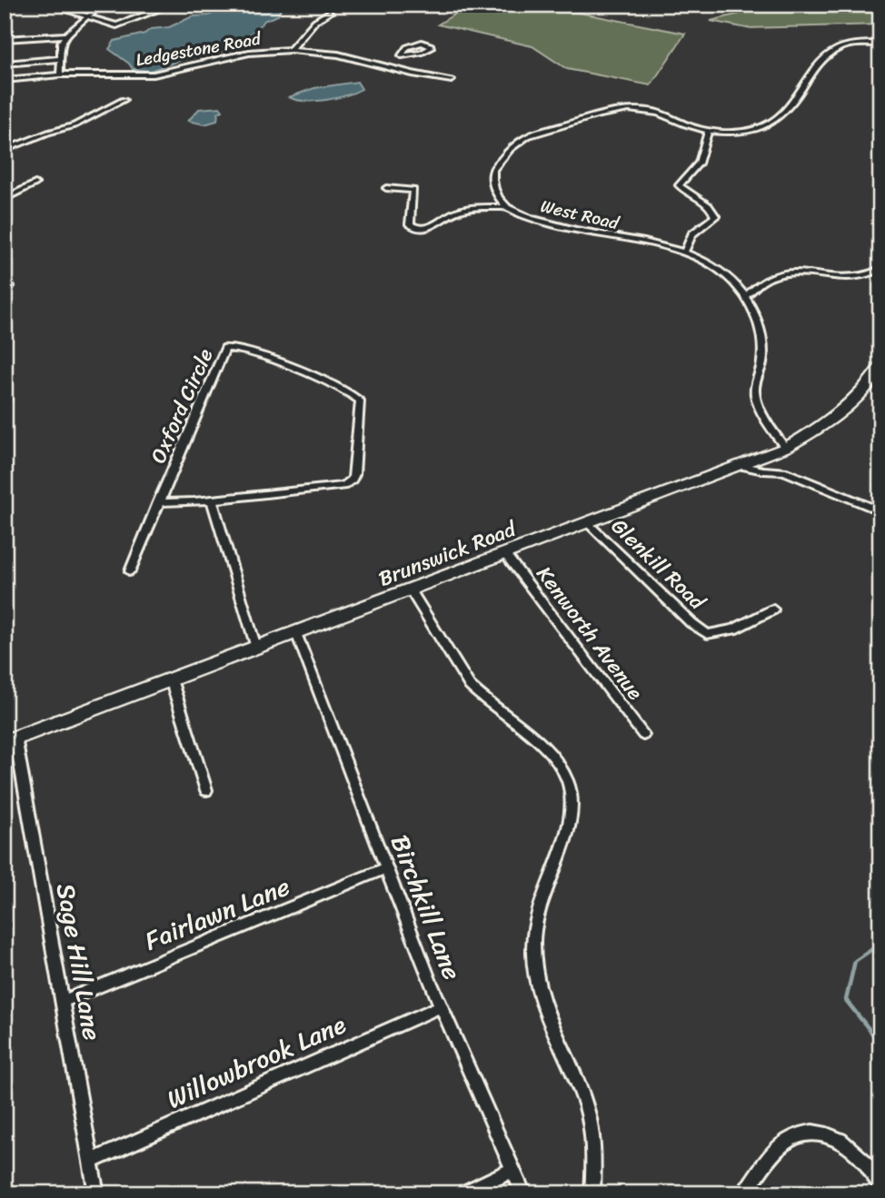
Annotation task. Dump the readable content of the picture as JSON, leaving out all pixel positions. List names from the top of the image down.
{
  "streets": {
    "main road": ["Brunswick Road"],
    "street": [
      "Ledgestone Road",
      "West Road",
      "Oxford Circle",
      "Glenkill Road",
      "Kenworth Avenue",
      "Birchkill Lane",
      "Fairlawn Lane",
      "Sage Hill Lane",
      "Willowbrook Lane"
    ]
  },
  "crossings": [
    ["West Road", "Brunswick Road"],
    ["Brunswick Road", "Glenkill Road"],
    ["Brunswick Road", "Kenworth Avenue"],
    ["Brunswick Road", "Birchkill Lane"],
    ["Brunswick Road", "Sage Hill Lane"],
    ["Birchkill Lane", "Fairlawn Lane"],
    ["Birchkill Lane", "Willowbrook Lane"],
    ["Fairlawn Lane", "Sage Hill Lane"],
    ["Sage Hill Lane", "Willowbrook Lane"]
  ]
}
